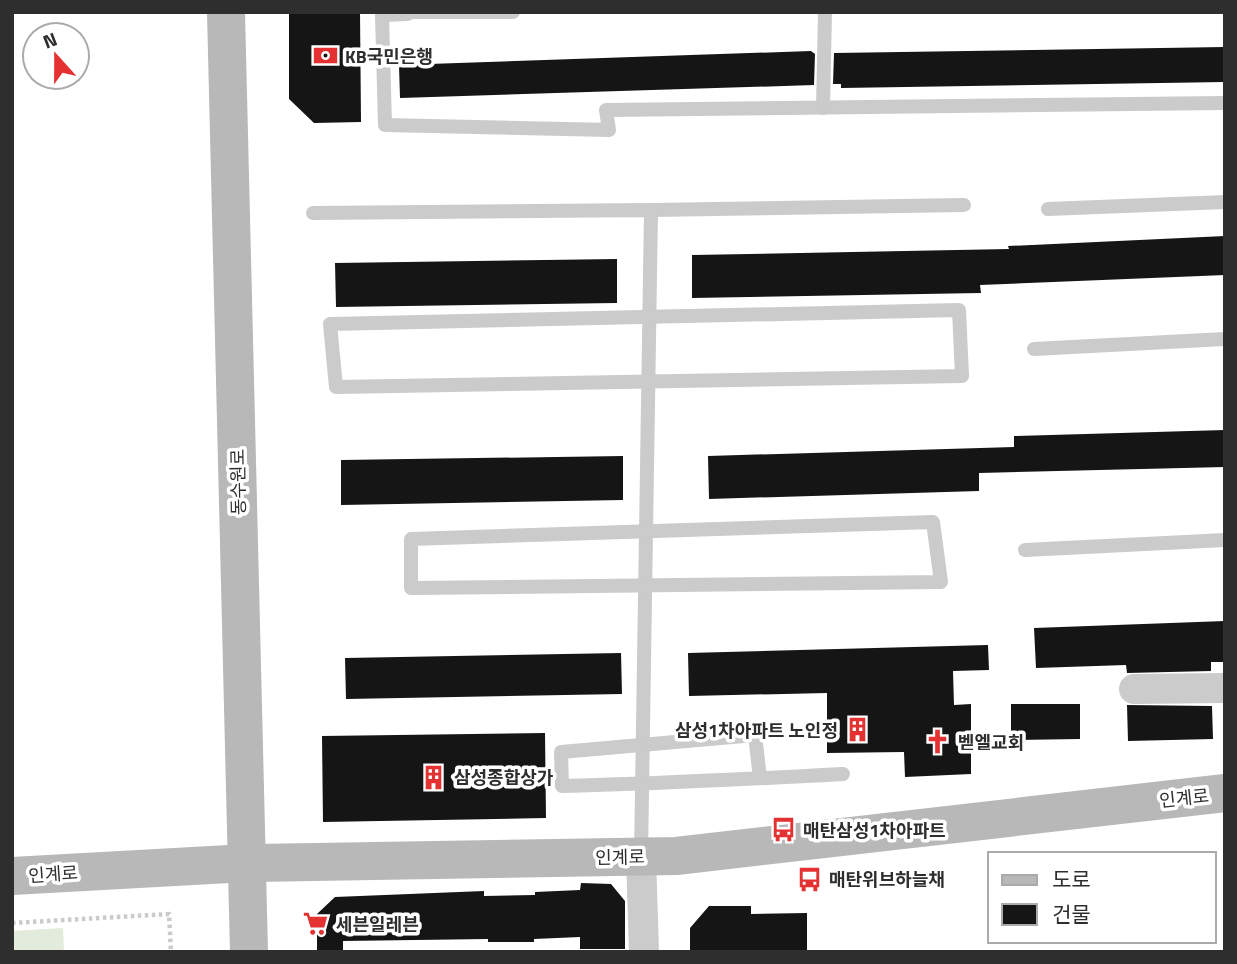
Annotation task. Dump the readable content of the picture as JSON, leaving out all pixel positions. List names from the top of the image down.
{
  "streets": {
    "street": ["동수원로", "인계로"]
  },
  "crossings": [
    ["동수원로", "인계로"]
  ],
  "places": {
    "bank": ["KB국민은행"],
    "building": ["삼성1차아파트 노인정", "삼성종합상가"],
    "church": ["벧엘교회"],
    "bus stop": ["매탄삼성1차아파트", "매탄위브하늘채"],
    "supermarket": ["세븐일레븐"]
  },
  "legend": ["도로", "건물"],
  "north": "top"
}
